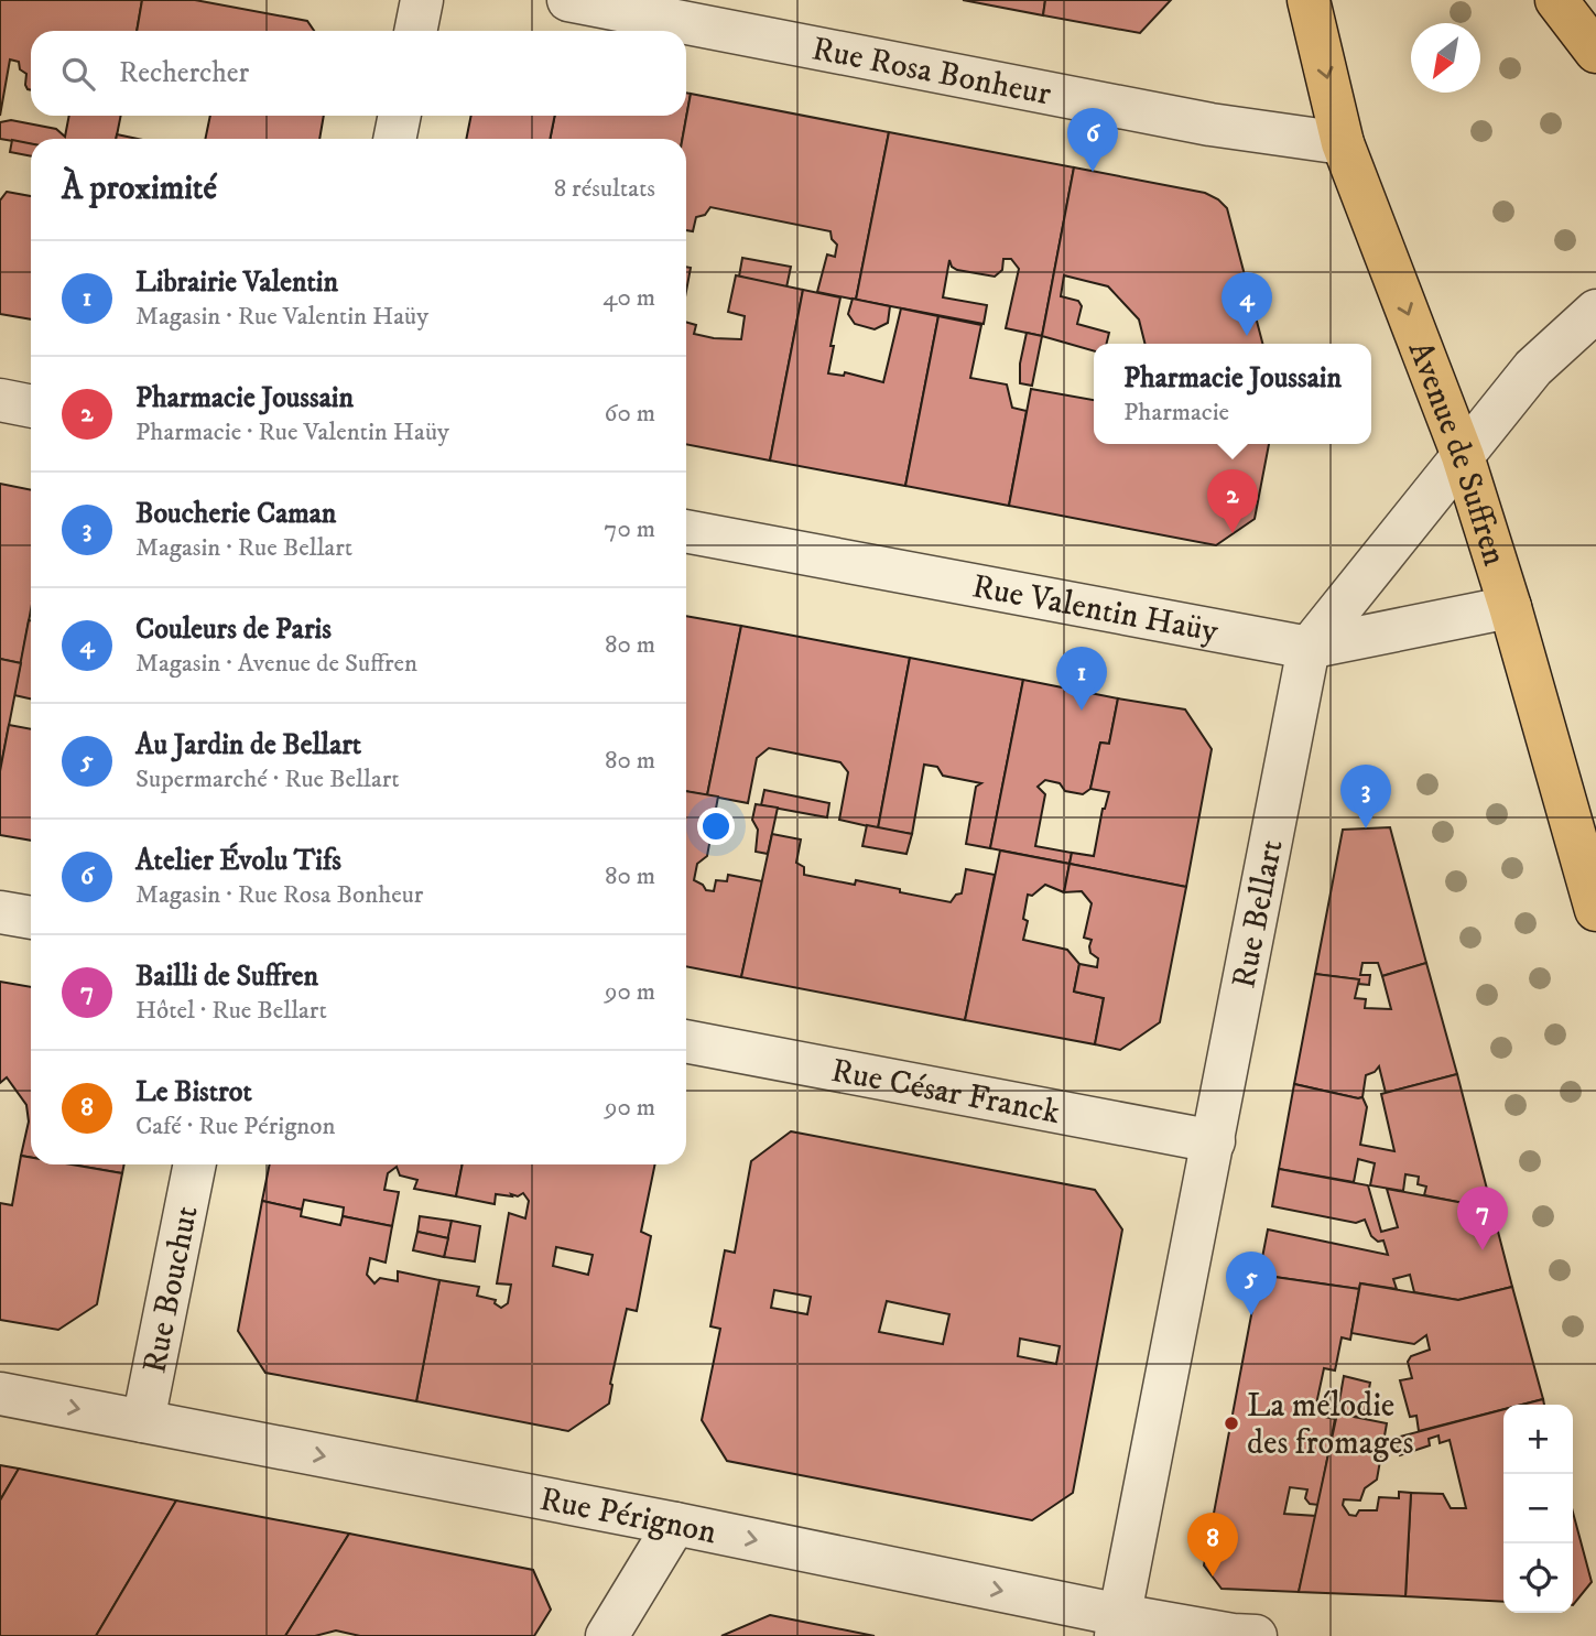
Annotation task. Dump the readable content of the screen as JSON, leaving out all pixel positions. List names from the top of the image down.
{
  "streets": {
    "main road": ["Avenue de Suffren"],
    "street": [
      "Rue Rosa Bonheur",
      "Rue Valentin Haüy",
      "Rue Bellart",
      "Rue César Franck",
      "Rue Bouchut",
      "Rue Pérignon"
    ]
  },
  "crossings": [
    ["Rue Rosa Bonheur", "Avenue de Suffren"],
    ["Avenue de Suffren", "Rue Valentin Haüy"],
    ["Avenue de Suffren", "Rue Bellart"],
    ["Rue Valentin Haüy", "Rue Bellart"],
    ["Rue Bellart", "Rue César Franck"],
    ["Rue Bellart", "Rue Pérignon"],
    ["Rue Bouchut", "Rue Pérignon"]
  ],
  "one_way": ["Avenue de Suffren", "Rue Pérignon"],
  "places": ["La mélodie des fromages"],
  "north": "bottom left",
  "page": {
    "search": "Rechercher",
    "pins": [
      "6",
      "4",
      "2",
      "1",
      "3",
      "7",
      "5",
      "8"
    ],
    "heading": ["À proximité", "8 résultats"],
    "list": [
      {
        "mark": "1",
        "name": "Librairie Valentin",
        "note": "Magasin · Rue Valentin Haüy",
        "value": "40 m"
      },
      {
        "mark": "2",
        "name": "Pharmacie Joussain",
        "note": "Pharmacie · Rue Valentin Haüy",
        "value": "60 m"
      },
      {
        "mark": "3",
        "name": "Boucherie Caman",
        "note": "Magasin · Rue Bellart",
        "value": "70 m"
      },
      {
        "mark": "4",
        "name": "Couleurs de Paris",
        "note": "Magasin · Avenue de Suffren",
        "value": "80 m"
      },
      {
        "mark": "5",
        "name": "Au Jardin de Bellart",
        "note": "Supermarché · Rue Bellart",
        "value": "80 m"
      },
      {
        "mark": "6",
        "name": "Atelier Évolu Tifs",
        "note": "Magasin · Rue Rosa Bonheur",
        "value": "80 m"
      },
      {
        "mark": "7",
        "name": "Bailli de Suffren",
        "note": "Hôtel · Rue Bellart",
        "value": "90 m"
      },
      {
        "mark": "8",
        "name": "Le Bistrot",
        "note": "Café · Rue Pérignon",
        "value": "90 m"
      }
    ],
    "popup": ["Pharmacie Joussain", "Pharmacie"],
    "map_buttons": ["+", "−"]
  }
}
